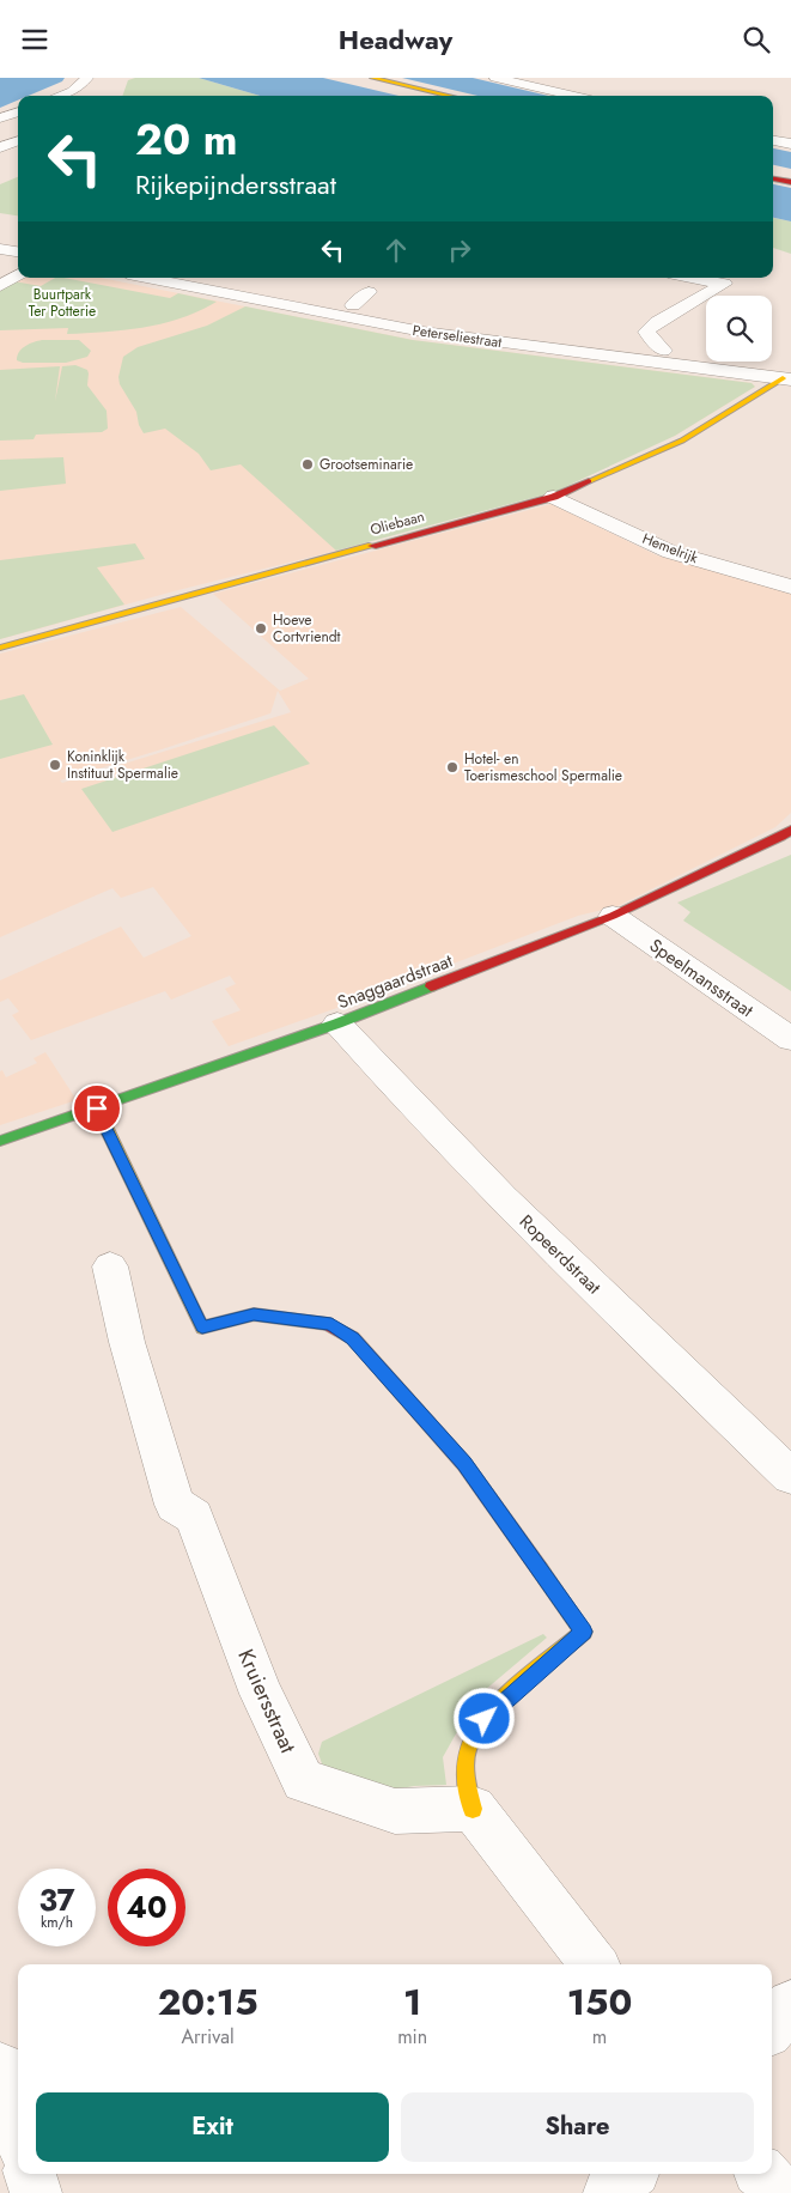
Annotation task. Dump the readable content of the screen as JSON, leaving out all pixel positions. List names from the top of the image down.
{
  "streets": {
    "street": [
      "Peterseliestraat",
      "Oliebaan",
      "Hemelrijk",
      "Speelmansstraat",
      "Snaggaardstraat",
      "Ropeerdstraat",
      "Kruiersstraat"
    ]
  },
  "crossings": [
    ["Peterseliestraat", "Oliebaan"],
    ["Oliebaan", "Hemelrijk"],
    ["Speelmansstraat", "Snaggaardstraat"],
    ["Snaggaardstraat", "Ropeerdstraat"]
  ],
  "parks": ["Buurtpark Ter Potterie"],
  "places": [
    "Grootseminarie",
    "Hoeve Cortvriendt",
    "Koninklijk Instituut Spermalie",
    "Hotel- en Toerismeschool Spermalie"
  ],
  "page": {
    "header": "Headway",
    "turn": ["20 m", "Rijkepijndersstraat"],
    "speed": "37 km/h",
    "limit": "40",
    "eta": [
      "20:15",
      "Arrival",
      "1",
      "min",
      "150",
      "m"
    ],
    "buttons": ["Exit", "Share"]
  }
}
